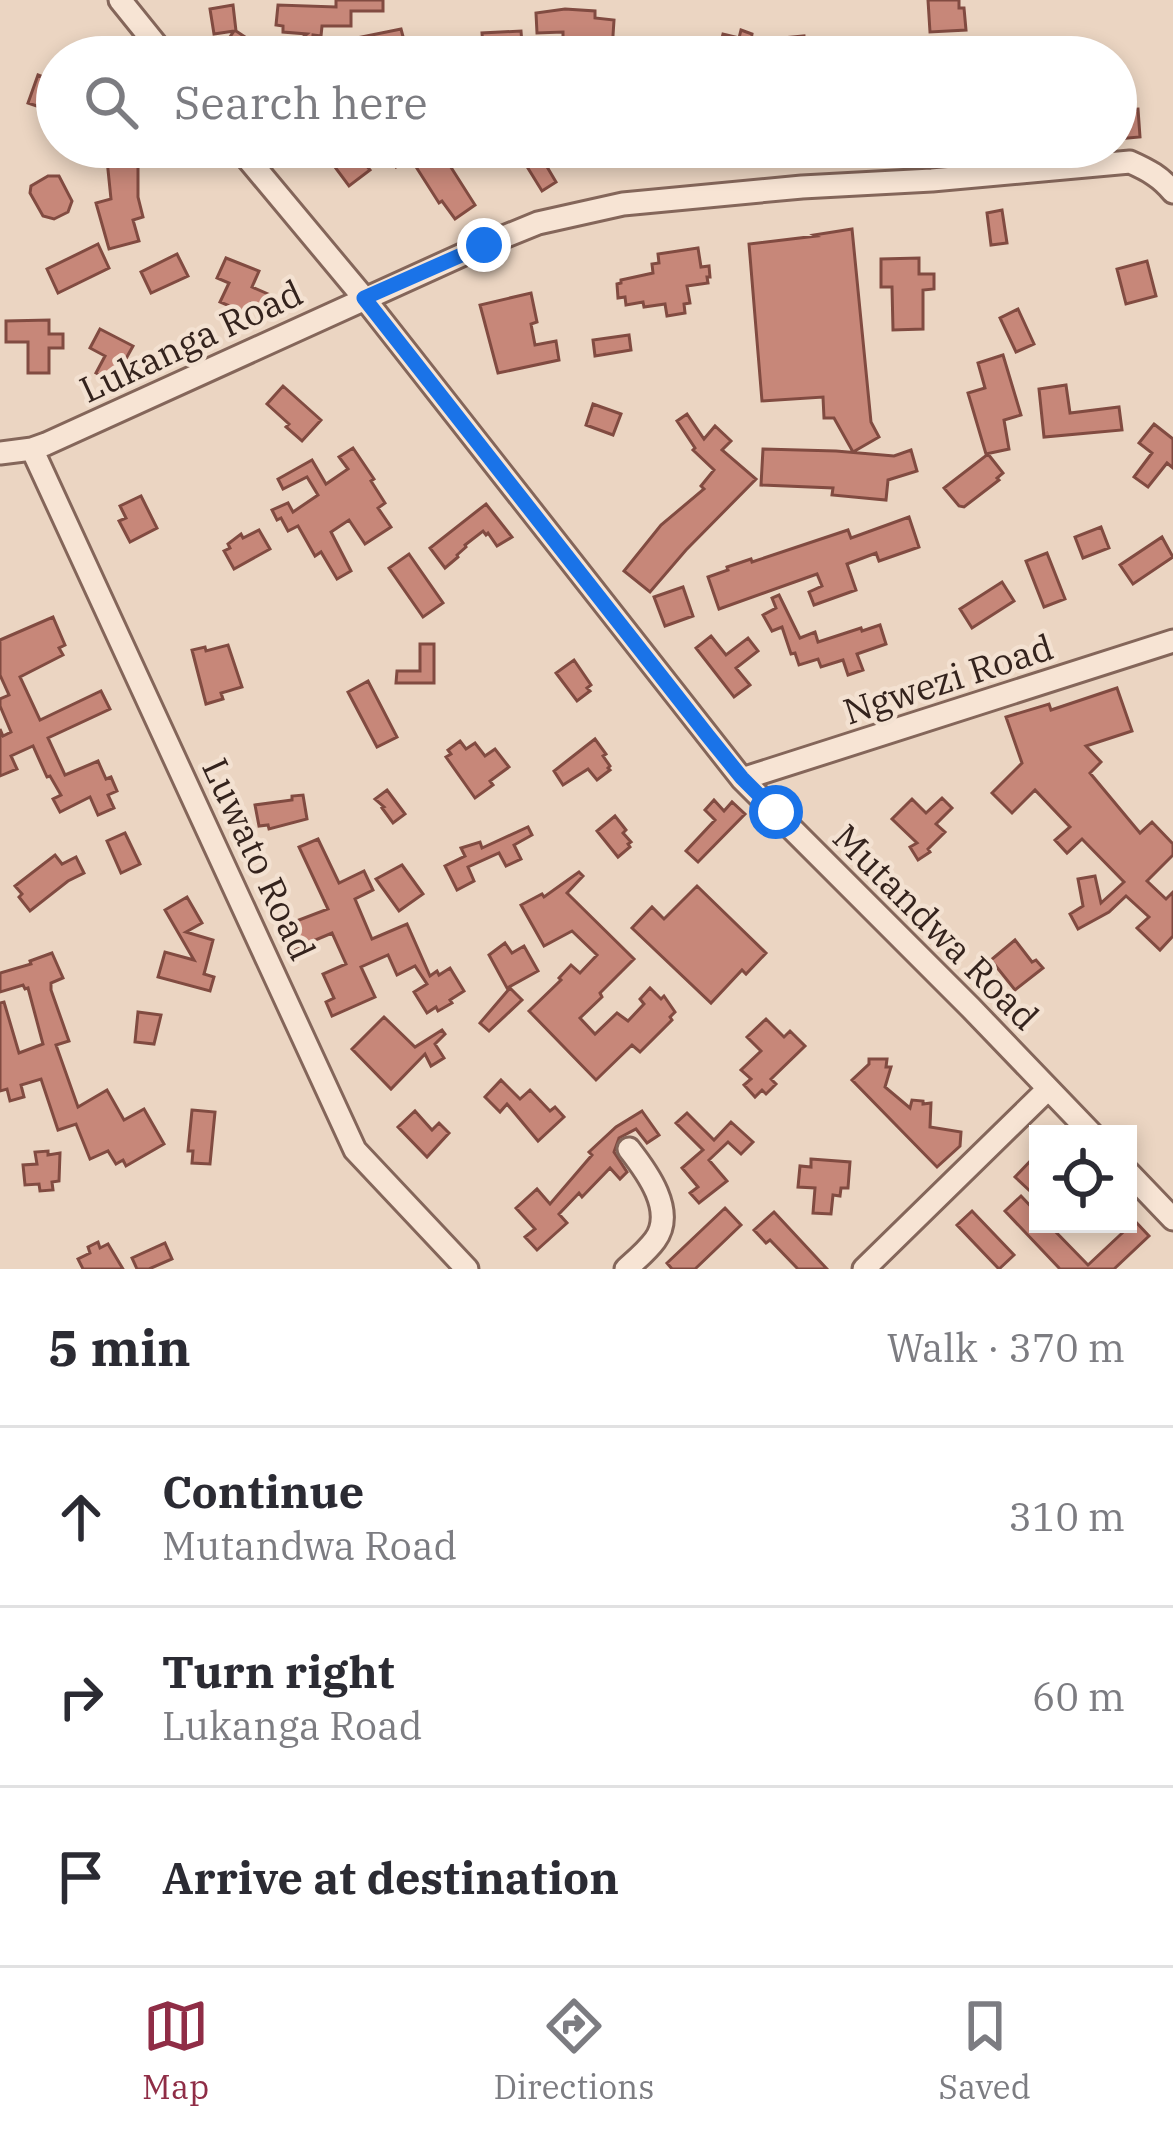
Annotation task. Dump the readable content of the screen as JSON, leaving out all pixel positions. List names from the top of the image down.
{
  "streets": {
    "street": [
      "Lukanga Road",
      "Ngwezi Road",
      "Luwato Road",
      "Mutandwa Road"
    ]
  },
  "crossings": [
    ["Lukanga Road", "Luwato Road"],
    ["Lukanga Road", "Mutandwa Road"],
    ["Ngwezi Road", "Mutandwa Road"]
  ],
  "page": {
    "search": "Search here",
    "heading": ["5 min", "Walk · 370 m"],
    "list": [
      ["Continue", "Mutandwa Road", "310 m"],
      ["Turn right", "Lukanga Road", "60 m"],
      "Arrive at destination"
    ],
    "nav": ["Map", "Directions", "Saved"]
  }
}
